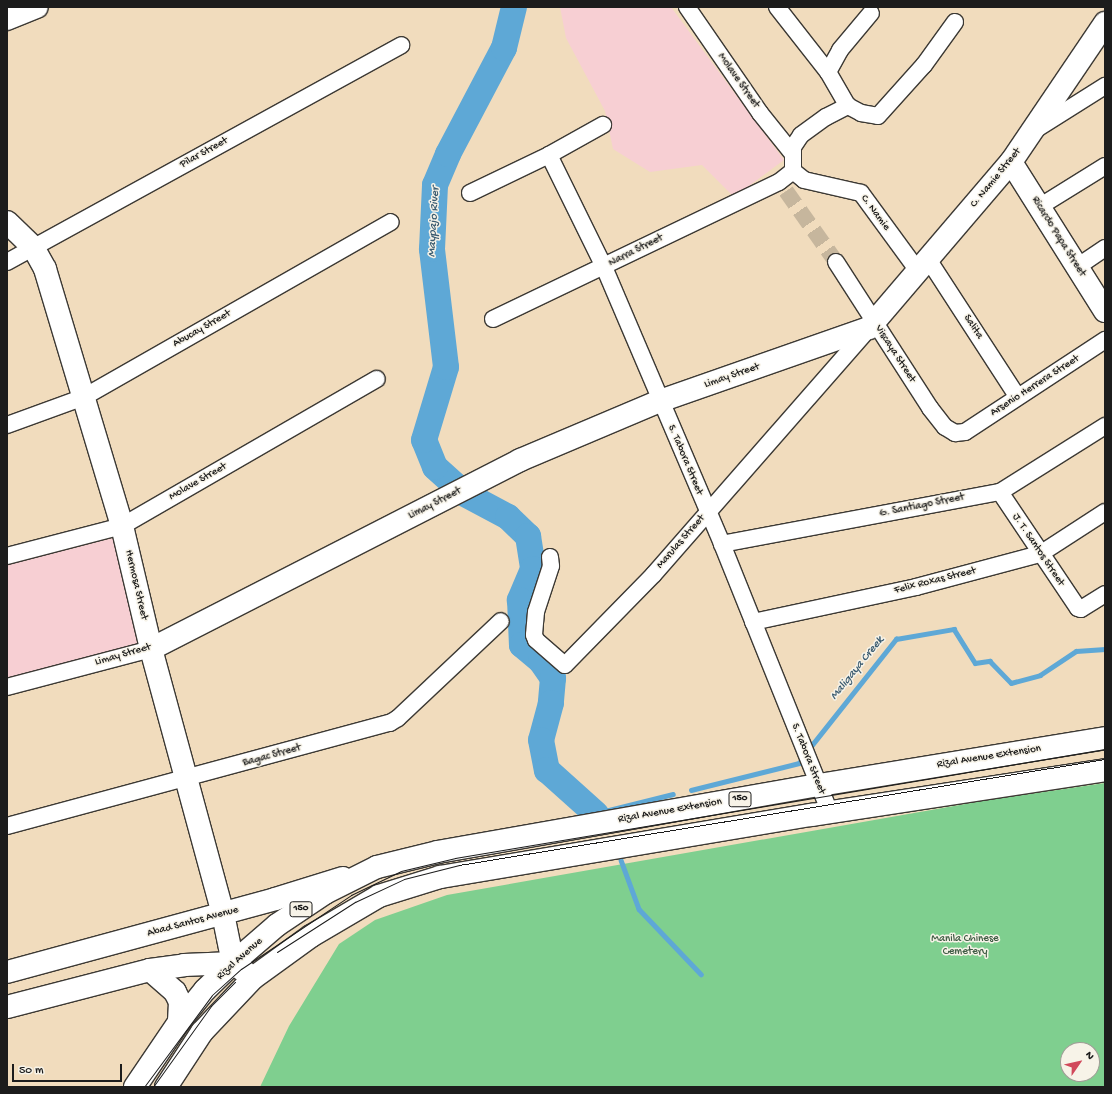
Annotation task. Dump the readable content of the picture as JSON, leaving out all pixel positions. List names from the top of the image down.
{
  "streets": {
    "main road": [
      "C. Namie Street",
      "Ricardo Papa Street",
      "Limay Street",
      "Hermosa Street",
      "Rizal Avenue Extension",
      "150",
      "Abad Santos Avenue",
      "Rizal Avenue"
    ],
    "street": [
      "Molave Street",
      "Pilar Street",
      "C. Namie",
      "Narra Street",
      "Salita",
      "Abucay Street",
      "Viscaya Street",
      "Arsenio Herrera Street",
      "S. Tabora Street",
      "G. Santiago Street",
      "Marulas Street",
      "J. T. Santos Street",
      "Felix Roxas Street",
      "Bagac Street"
    ]
  },
  "crossings": [
    ["Molave Street", "Hermosa Street"],
    ["Pilar Street", "Hermosa Street"],
    ["C. Namie Street", "C. Namie"],
    ["C. Namie Street", "Ricardo Papa Street"],
    ["C. Namie Street", "Salita"],
    ["C. Namie Street", "Viscaya Street"],
    ["C. Namie Street", "Limay Street"],
    ["C. Namie Street", "Marulas Street"],
    ["C. Namie", "Narra Street"],
    ["C. Namie", "Salita"],
    ["Narra Street", "S. Tabora Street"],
    ["Salita", "Arsenio Herrera Street"],
    ["Abucay Street", "Hermosa Street"],
    ["Viscaya Street", "Limay Street"],
    ["Viscaya Street", "Arsenio Herrera Street"],
    ["Viscaya Street", "Marulas Street"],
    ["Limay Street", "S. Tabora Street"],
    ["Limay Street", "Marulas Street"],
    ["Limay Street", "Hermosa Street"],
    ["S. Tabora Street", "G. Santiago Street"],
    ["S. Tabora Street", "Marulas Street"],
    ["S. Tabora Street", "Felix Roxas Street"],
    ["S. Tabora Street", "Rizal Avenue Extension"],
    ["S. Tabora Street", "150"],
    ["S. Tabora Street", "Rizal Avenue"],
    ["G. Santiago Street", "J. T. Santos Street"],
    ["J. T. Santos Street", "Felix Roxas Street"],
    ["Hermosa Street", "Bagac Street"],
    ["Hermosa Street", "Abad Santos Avenue"],
    ["Hermosa Street", "Rizal Avenue"],
    ["Rizal Avenue Extension", "Abad Santos Avenue"],
    ["Rizal Avenue Extension", "Rizal Avenue"],
    ["150", "Rizal Avenue"],
    ["Abad Santos Avenue", "Rizal Avenue"]
  ],
  "water": ["Maypajo River", "Maligaya Creek"],
  "parks": ["Manila Chinese Cemetery"],
  "scale_bar": "50 m",
  "north": "top right"
}
